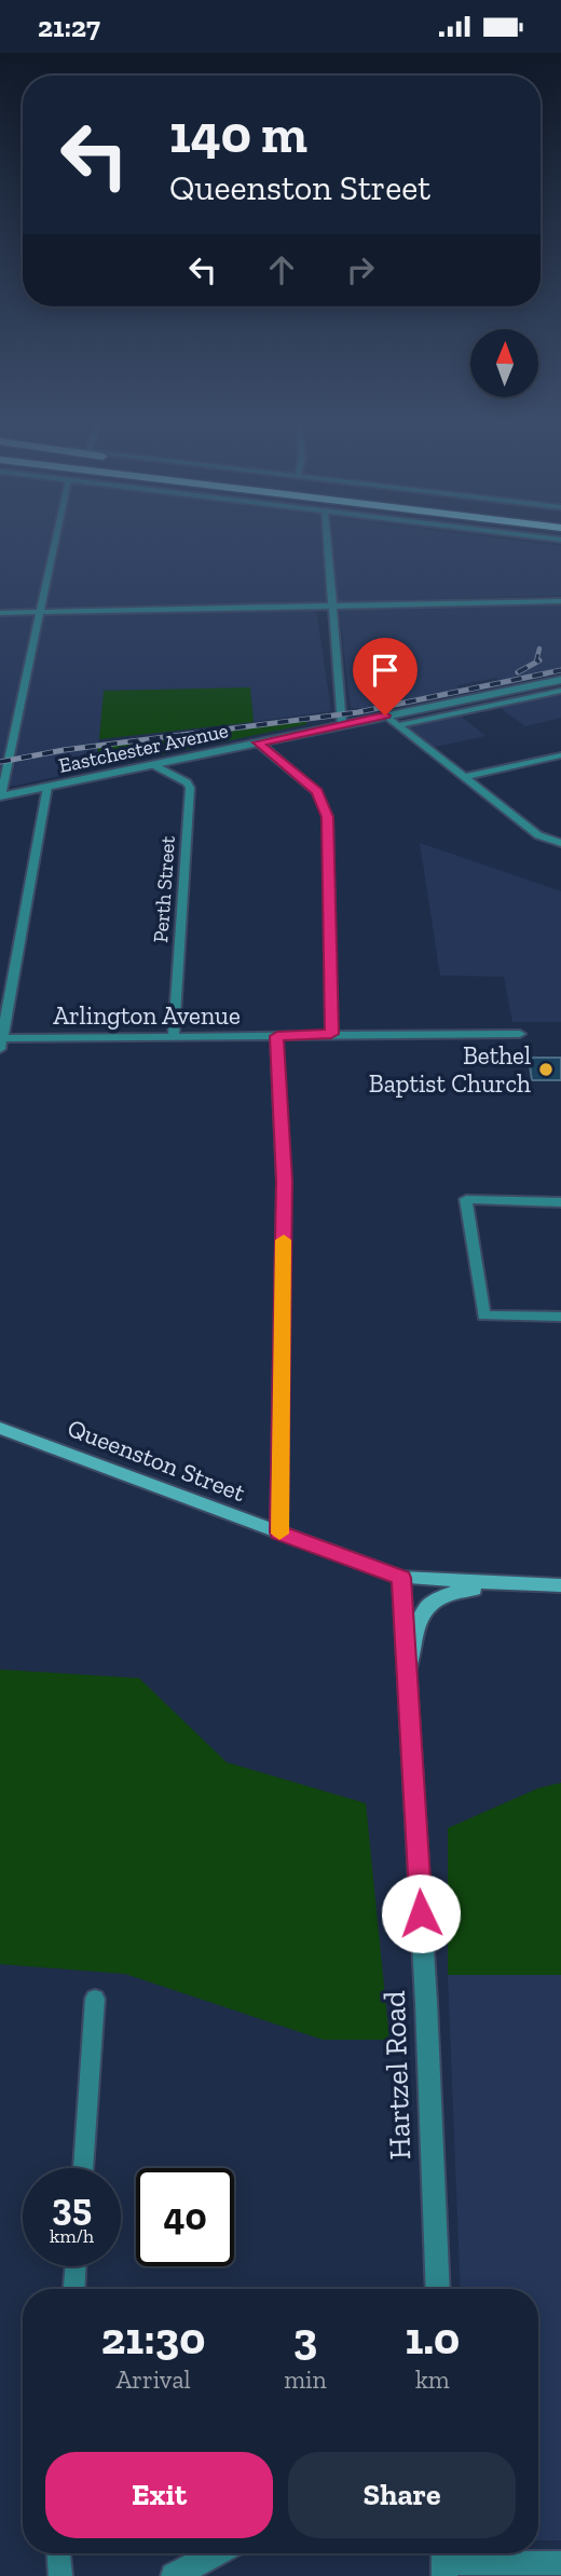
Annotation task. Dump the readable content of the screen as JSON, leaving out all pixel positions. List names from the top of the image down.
{
  "streets": {
    "main road": ["Queenston Street"],
    "street": [
      "Eastchester Avenue",
      "Perth Street",
      "Arlington Avenue",
      "Hartzel Road"
    ]
  },
  "crossings": [
    ["Eastchester Avenue", "Perth Street"],
    ["Perth Street", "Arlington Avenue"],
    ["Queenston Street", "Hartzel Road"]
  ],
  "places": ["Bethel Baptist Church"],
  "north": "top",
  "page": {
    "status": "21:27",
    "turn": ["140 m", "Queenston Street"],
    "speed": "35 km/h",
    "limit": "40",
    "eta": [
      "21:30",
      "Arrival",
      "3",
      "min",
      "1.0",
      "km"
    ],
    "buttons": ["Exit", "Share"]
  }
}
